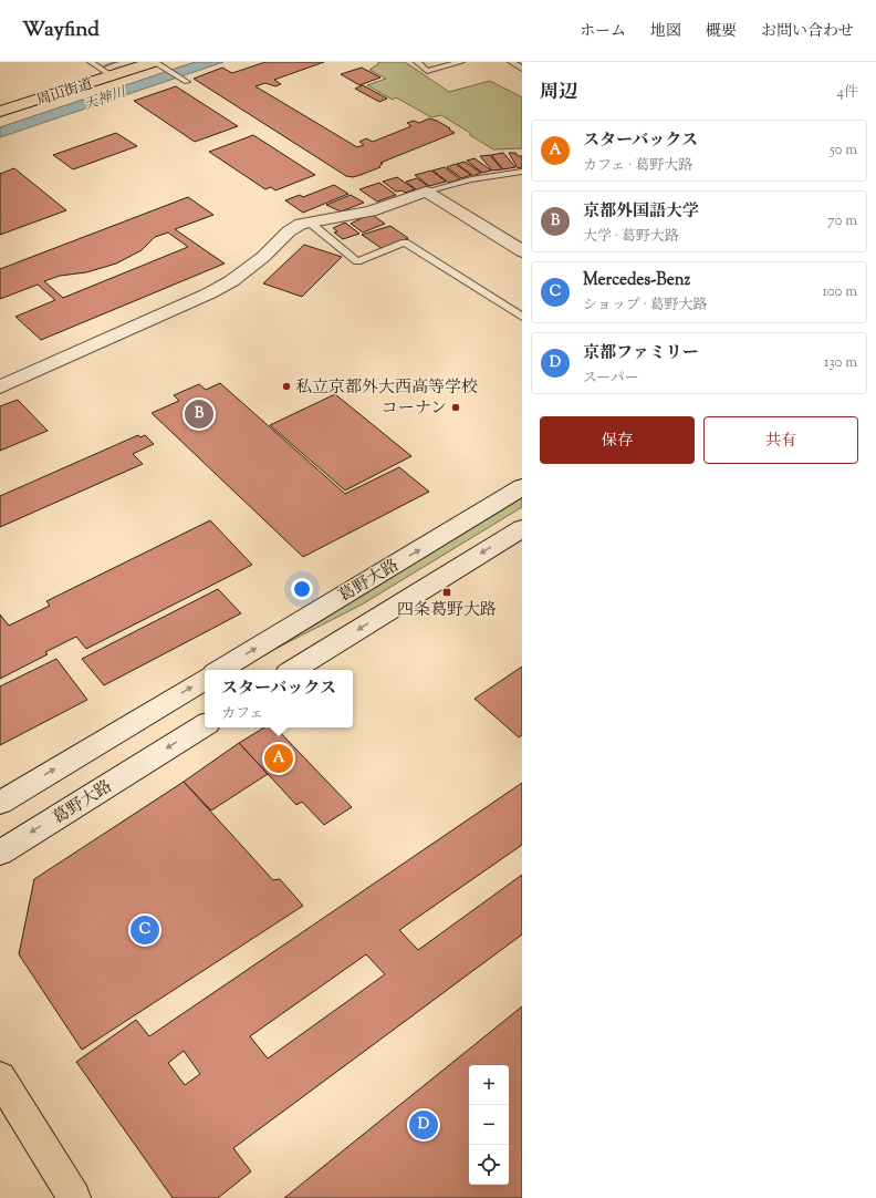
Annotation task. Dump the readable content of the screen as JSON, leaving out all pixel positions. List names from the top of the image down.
{
  "streets": {
    "main road": ["周山街道"],
    "street": ["葛野大路"]
  },
  "water": ["天神川"],
  "places": {
    "other": ["私立京都外大西高等学校", "コーナン"],
    "transit": ["四条葛野大路"]
  },
  "page": {
    "header": "Wayfind",
    "nav": [
      "ホーム",
      "地図",
      "概要",
      "お問い合わせ"
    ],
    "heading": ["周辺", "4件"],
    "list": [
      {
        "mark": "A",
        "name": "スターバックス",
        "note": "カフェ · 葛野大路",
        "value": "50 m"
      },
      {
        "mark": "B",
        "name": "京都外国語大学",
        "note": "大学 · 葛野大路",
        "value": "70 m"
      },
      {
        "mark": "C",
        "name": "Mercedes-Benz",
        "note": "ショップ · 葛野大路",
        "value": "100 m"
      },
      {
        "mark": "D",
        "name": "京都ファミリー",
        "note": "スーパー",
        "value": "130 m"
      }
    ],
    "pins": [
      "B",
      "A",
      "C",
      "D"
    ],
    "buttons": ["保存", "共有"],
    "popup": ["スターバックス", "カフェ"],
    "map_buttons": ["+", "−"]
  }
}
